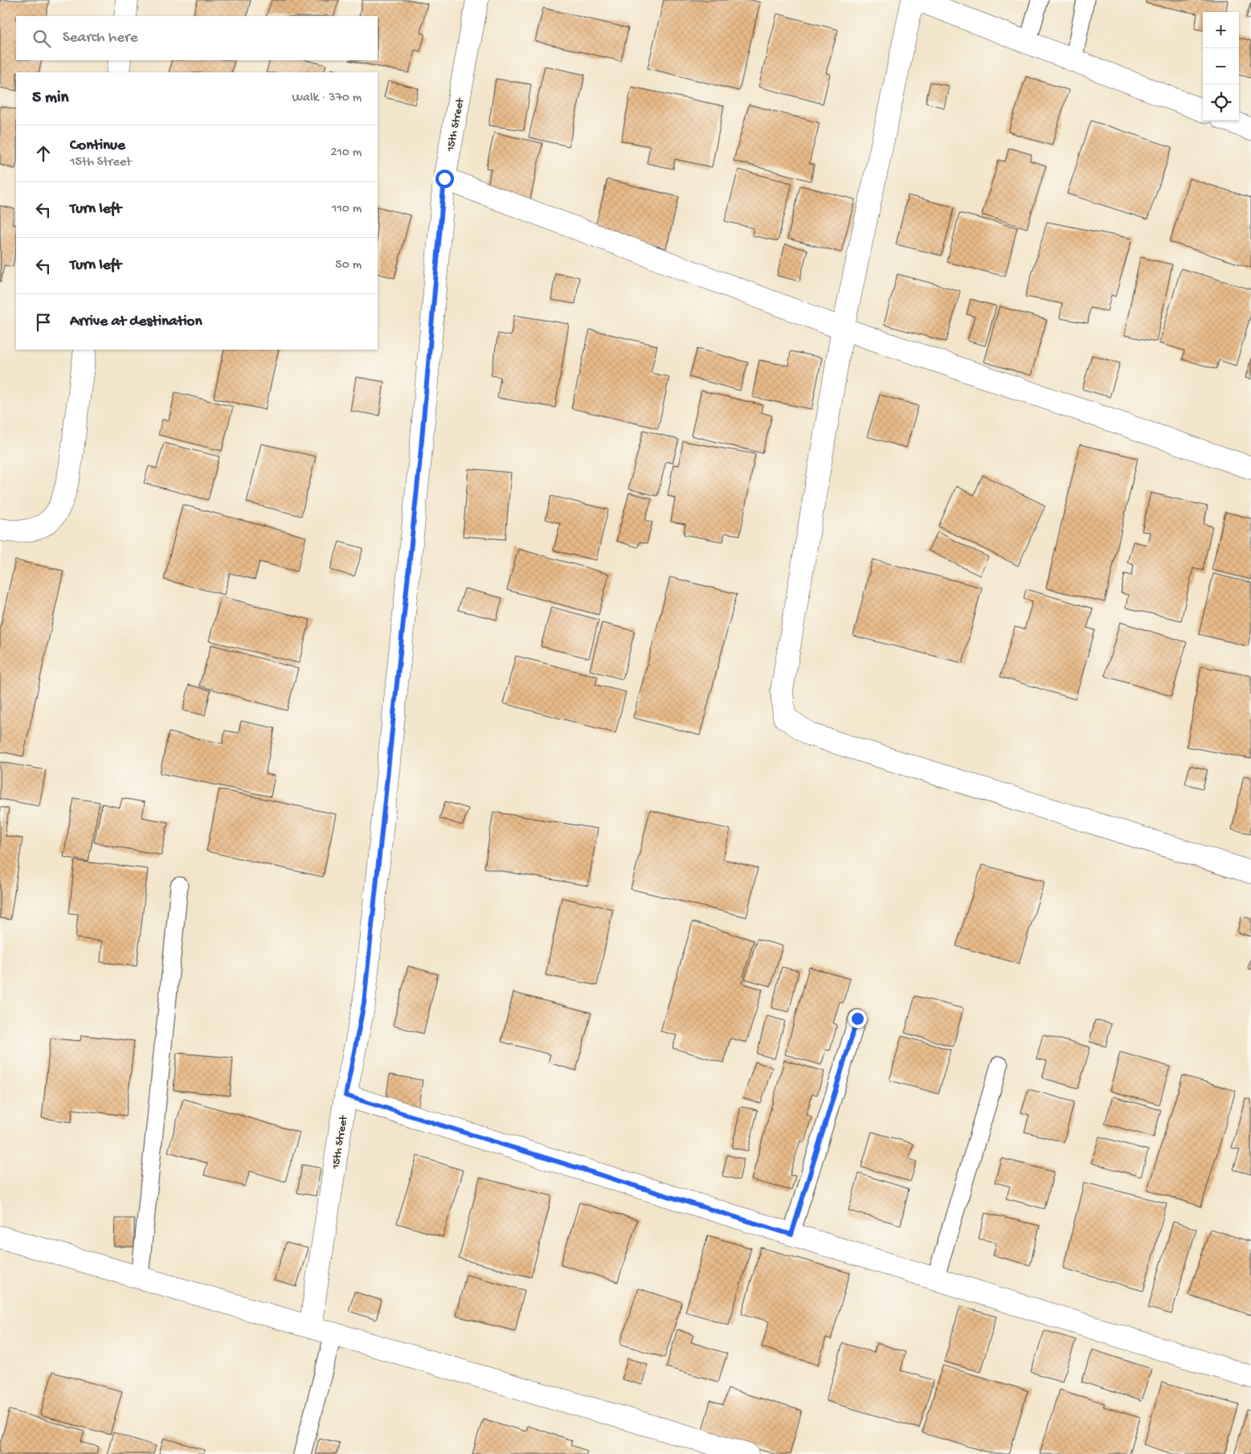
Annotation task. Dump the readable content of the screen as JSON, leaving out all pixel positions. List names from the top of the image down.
{
  "streets": {
    "street": ["15th Street"]
  },
  "page": {
    "map_buttons": ["+", "−"],
    "search": "Search here",
    "heading": ["5 min", "Walk · 370 m"],
    "list": [
      ["Continue", "15th Street", "210 m"],
      ["Turn left", "110 m"],
      ["Turn left", "50 m"],
      "Arrive at destination"
    ]
  }
}
